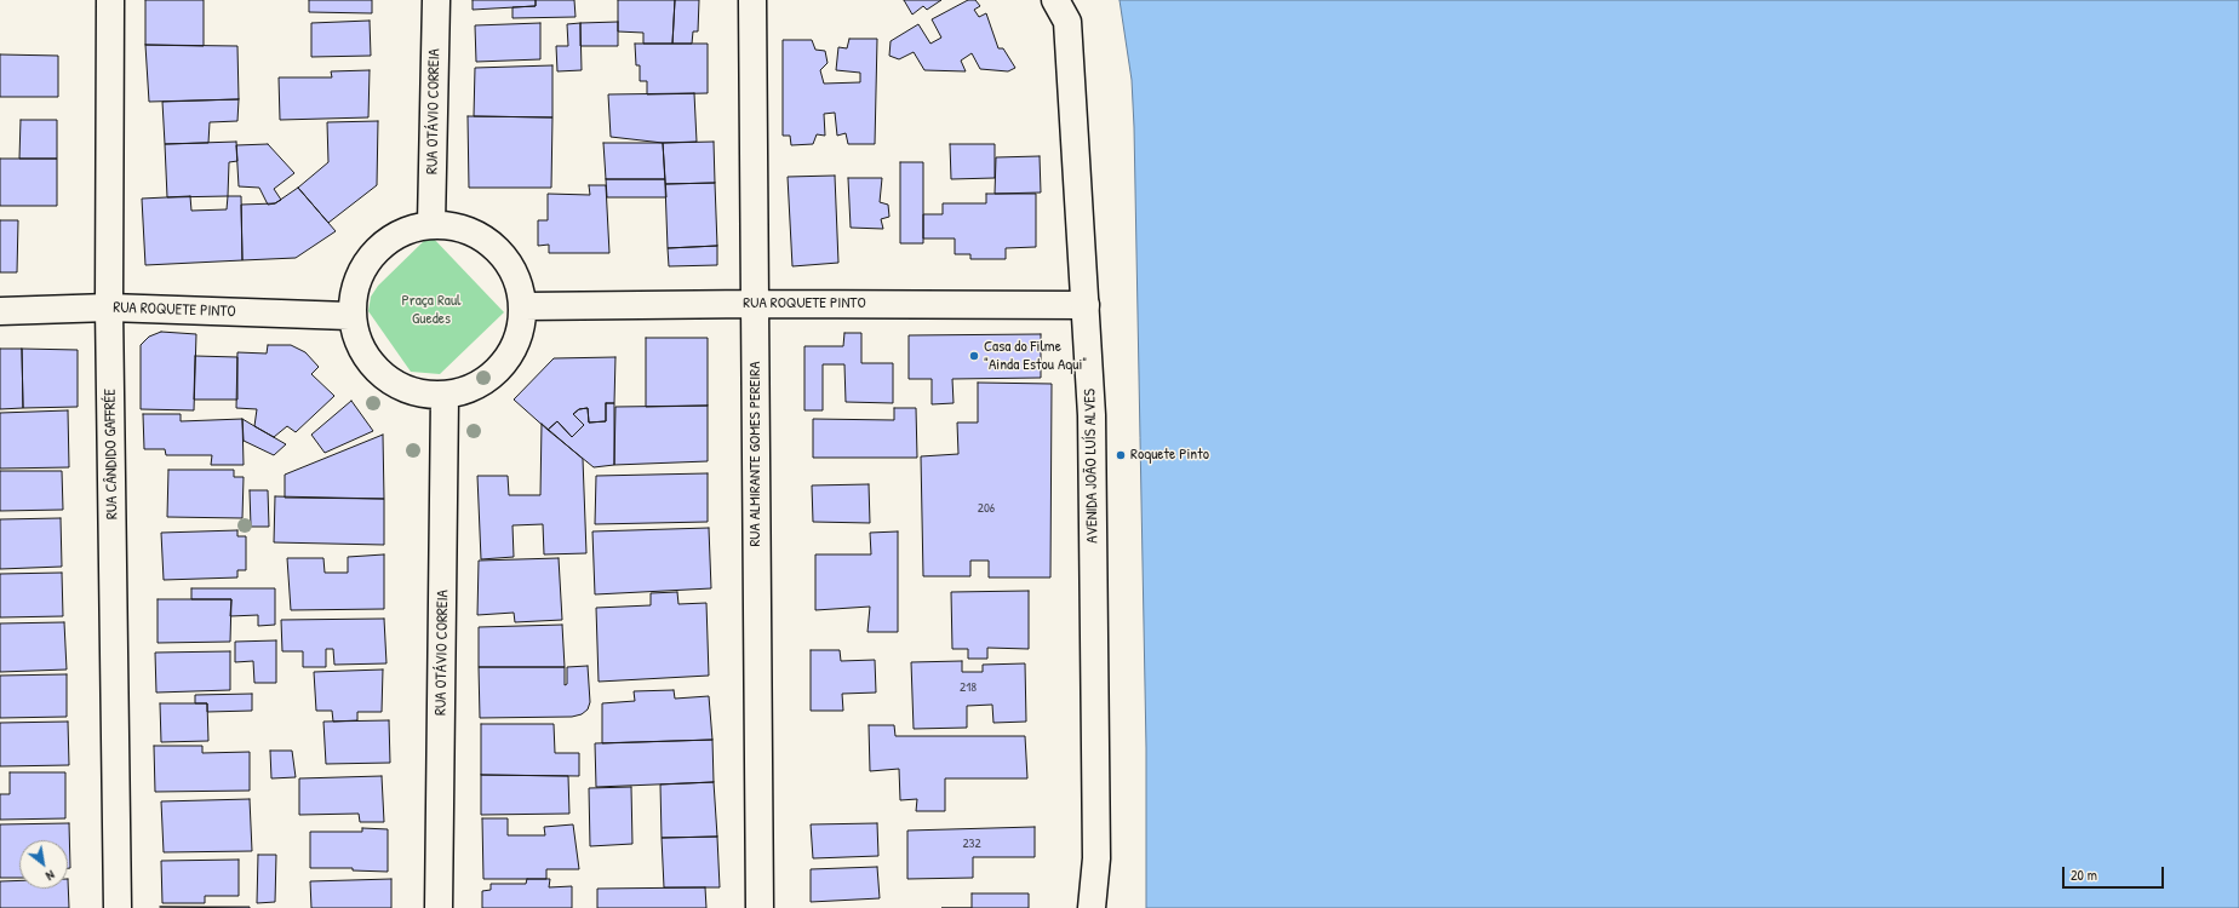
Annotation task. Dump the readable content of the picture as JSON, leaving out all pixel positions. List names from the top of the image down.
{
  "streets": {
    "street": [
      "RUA OTÁVIO CORREIA",
      "RUA ROQUETE PINTO",
      "RUA CÂNDIDO GAFFRÉE",
      "RUA ALMIRANTE GOMES PEREIRA",
      "AVENIDA JOÃO LUÍS ALVES"
    ]
  },
  "crossings": [
    ["RUA OTÁVIO CORREIA", "RUA ROQUETE PINTO"],
    ["RUA ROQUETE PINTO", "RUA CÂNDIDO GAFFRÉE"],
    ["RUA ROQUETE PINTO", "RUA ALMIRANTE GOMES PEREIRA"],
    ["RUA ROQUETE PINTO", "AVENIDA JOÃO LUÍS ALVES"]
  ],
  "parks": ["Praça Raul Guedes"],
  "places": ["Casa do Filme \"Ainda Estou Aqui\"", "Roquete Pinto"],
  "house_numbers": ["206", "218", "232"],
  "scale_bar": "20 m",
  "north": "bottom right"
}
